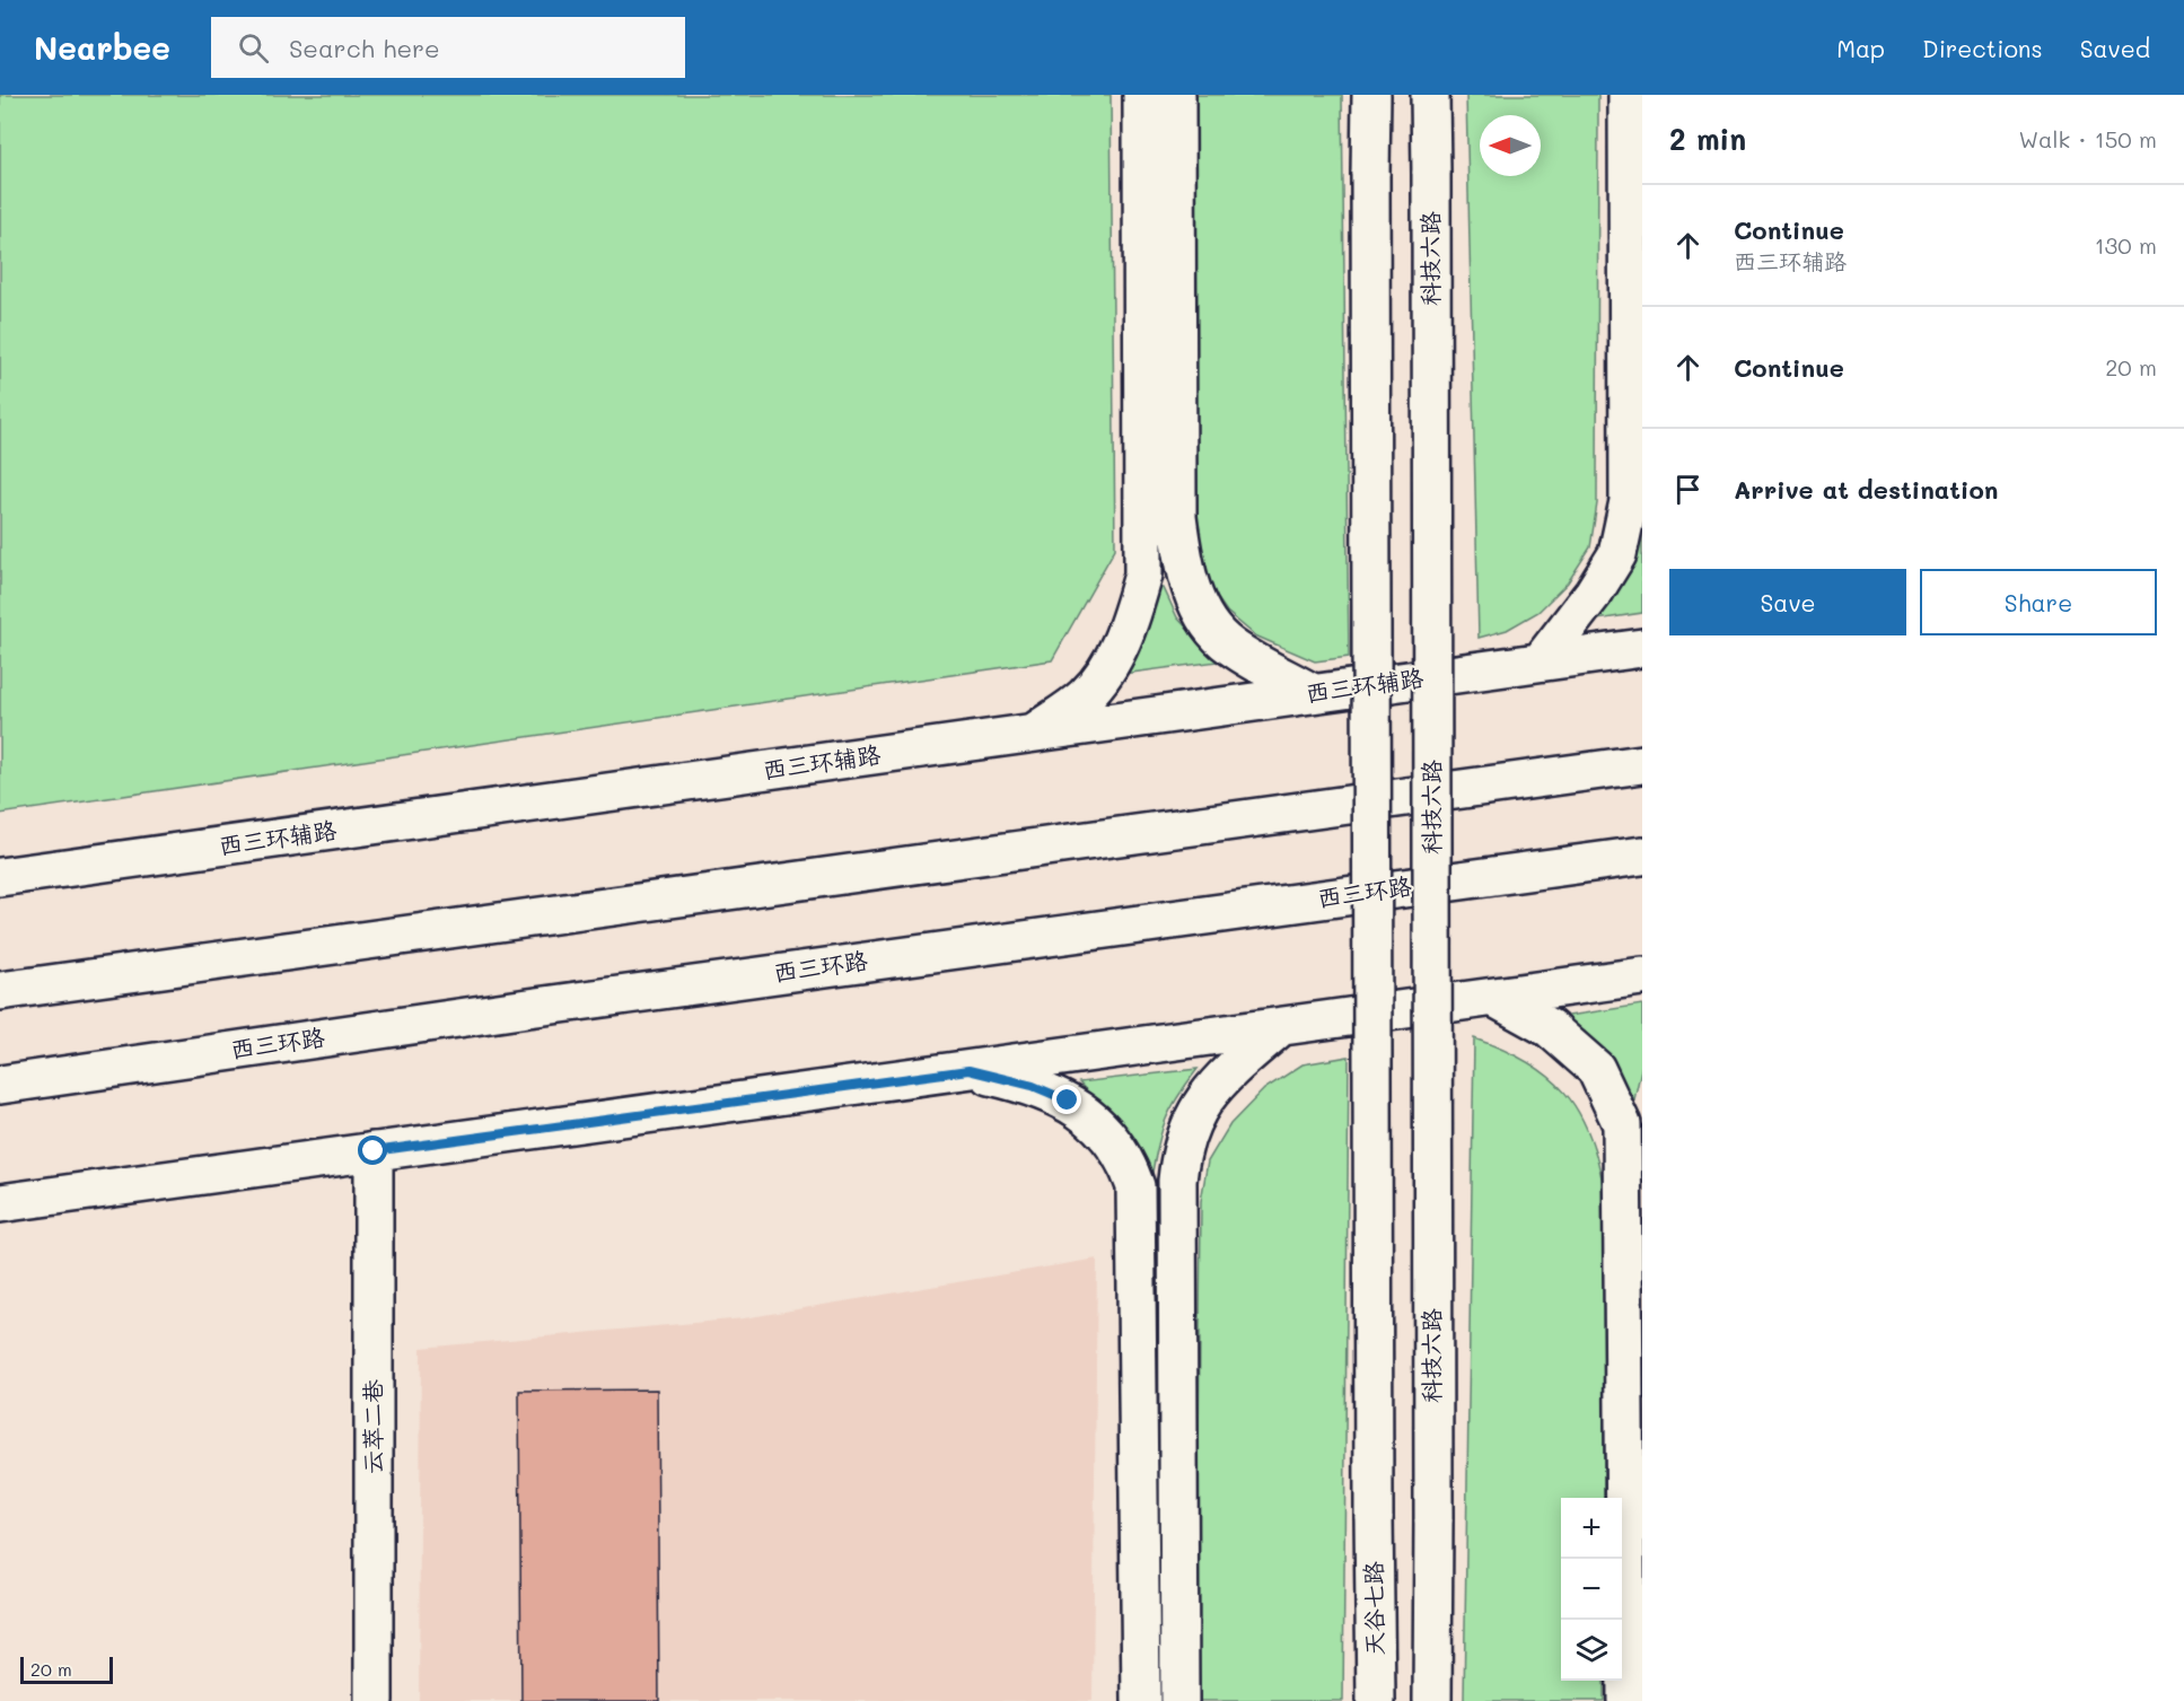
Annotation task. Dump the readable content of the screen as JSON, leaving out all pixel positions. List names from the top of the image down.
{
  "streets": {
    "main road": [
      "科技六路",
      "西三环辅路",
      "西三环路",
      "云萃二巷",
      "天谷七路"
    ]
  },
  "scale_bar": "20 m",
  "north": "left",
  "page": {
    "header": "Nearbee",
    "search": "Search here",
    "nav": ["Map", "Directions", "Saved"],
    "heading": ["2 min", "Walk · 150 m"],
    "list": [
      ["Continue", "西三环辅路", "130 m"],
      ["Continue", "20 m"],
      "Arrive at destination"
    ],
    "buttons": ["Save", "Share"],
    "map_buttons": ["+", "−"],
    "scale": "20 m"
  }
}
